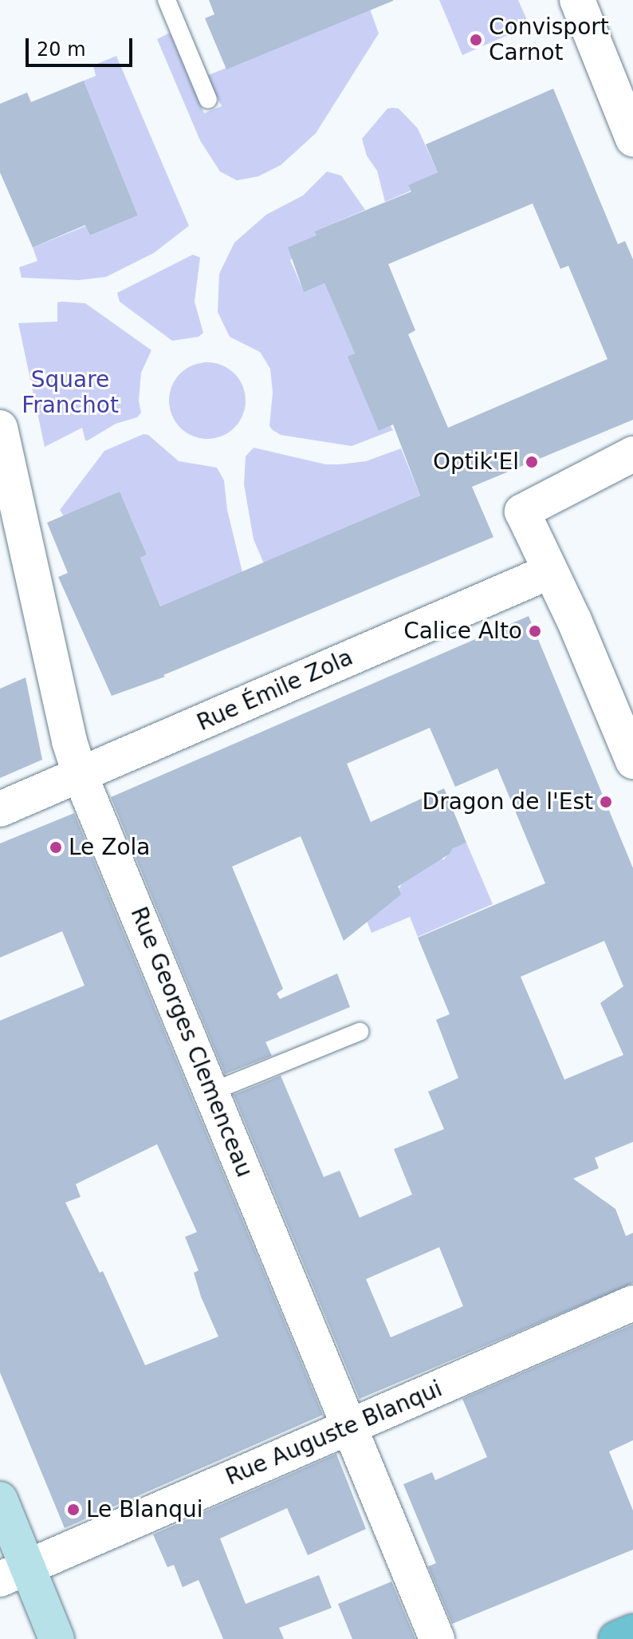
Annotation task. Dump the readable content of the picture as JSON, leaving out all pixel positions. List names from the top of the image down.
{
  "streets": {
    "street": ["Rue Émile Zola", "Rue Georges Clemenceau", "Rue Auguste Blanqui"]
  },
  "crossings": [
    ["Rue Émile Zola", "Rue Georges Clemenceau"],
    ["Rue Georges Clemenceau", "Rue Auguste Blanqui"]
  ],
  "parks": ["Square Franchot"],
  "places": [
    "Convisport Carnot",
    "Optik'El",
    "Calice Alto",
    "Dragon de l'Est",
    "Le Zola",
    "Le Blanqui"
  ],
  "scale_bar": "20 m"
}
